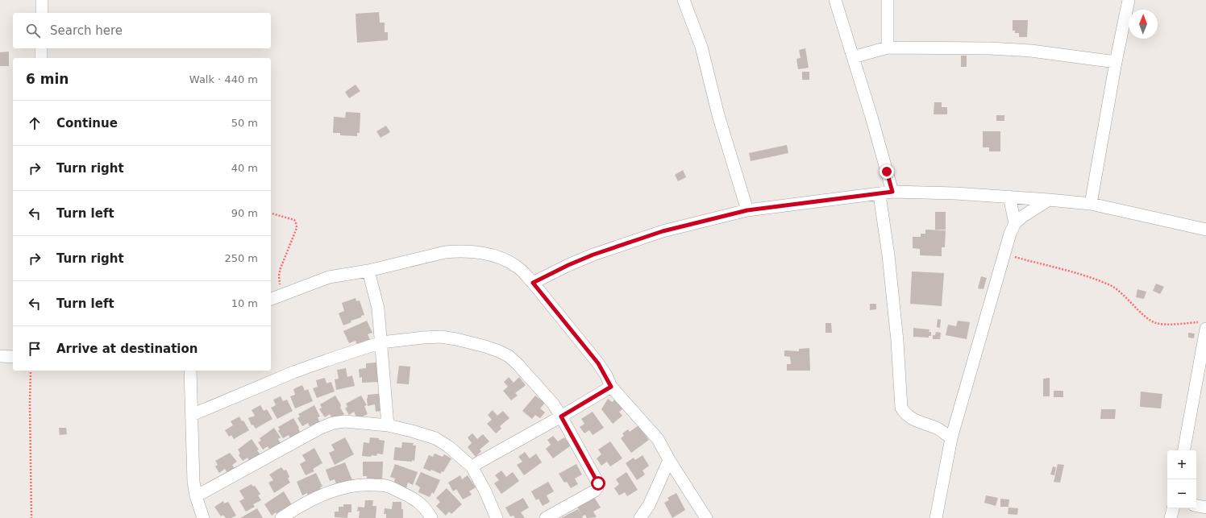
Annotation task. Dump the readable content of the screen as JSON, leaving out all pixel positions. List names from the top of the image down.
{
  "north": "top",
  "page": {
    "search": "Search here",
    "heading": ["6 min", "Walk · 440 m"],
    "list": [
      ["Continue", "50 m"],
      ["Turn right", "40 m"],
      ["Turn left", "90 m"],
      ["Turn right", "250 m"],
      ["Turn left", "10 m"],
      "Arrive at destination"
    ],
    "map_buttons": ["+", "−"]
  }
}
